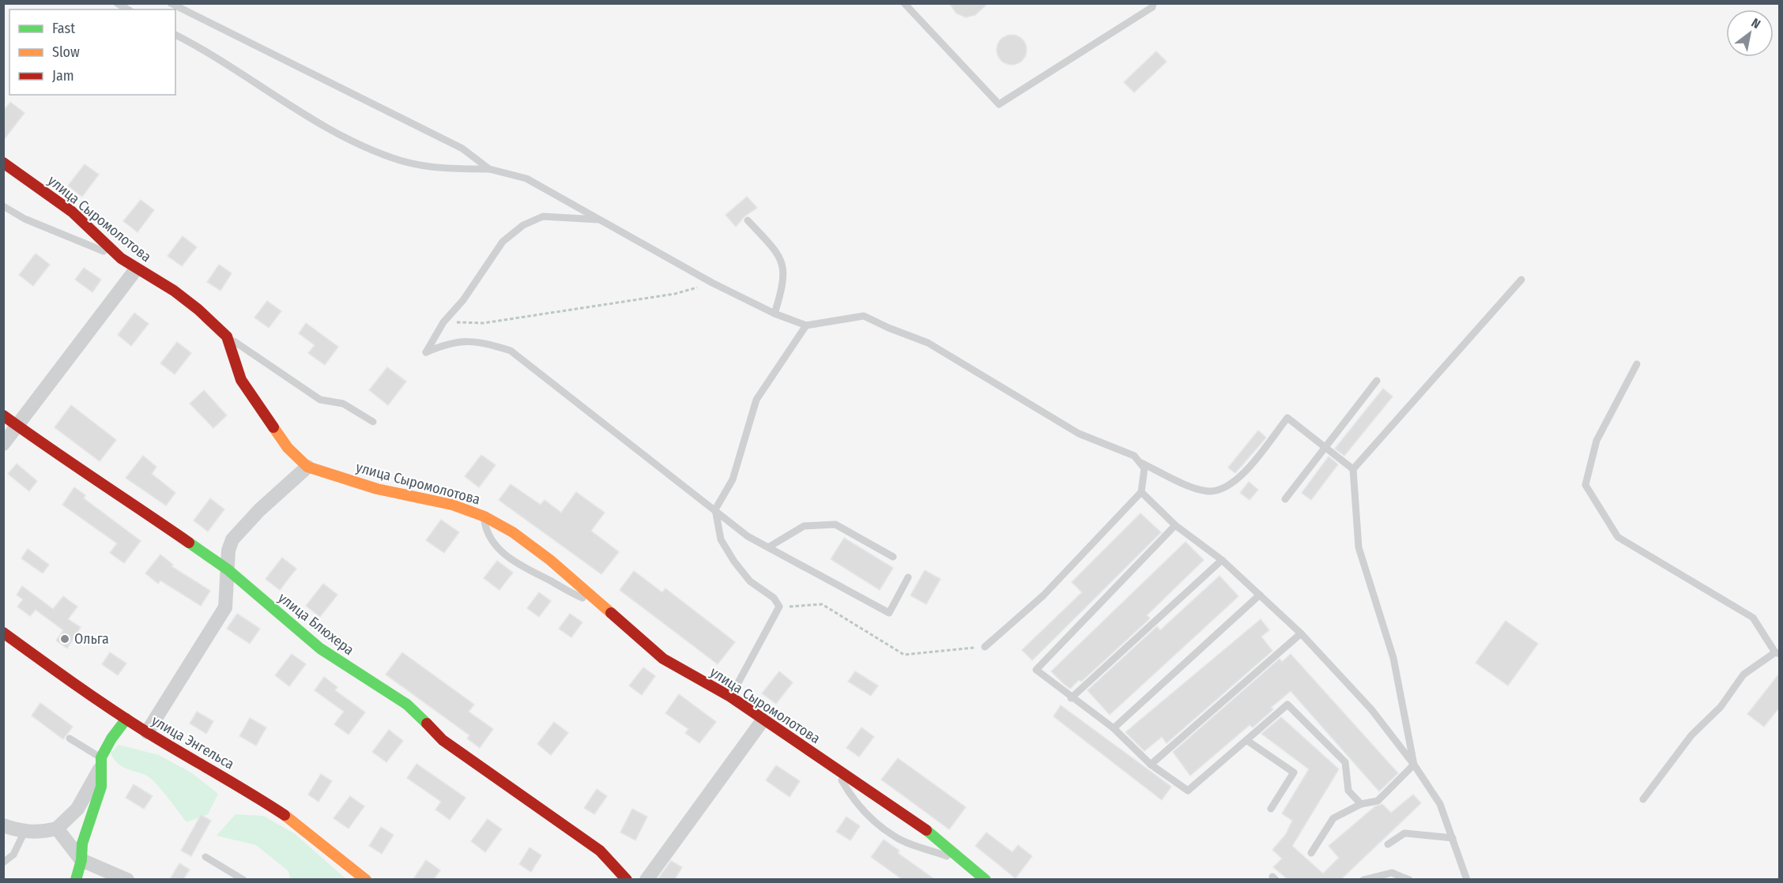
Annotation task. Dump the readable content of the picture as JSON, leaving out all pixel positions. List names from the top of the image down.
{
  "streets": {
    "street": ["улица Сыромолотова", "улица Блюхера", "улица Энгельса"]
  },
  "places": ["Ольга"],
  "legend": ["Fast", "Slow", "Jam"],
  "north": "top right"
}
